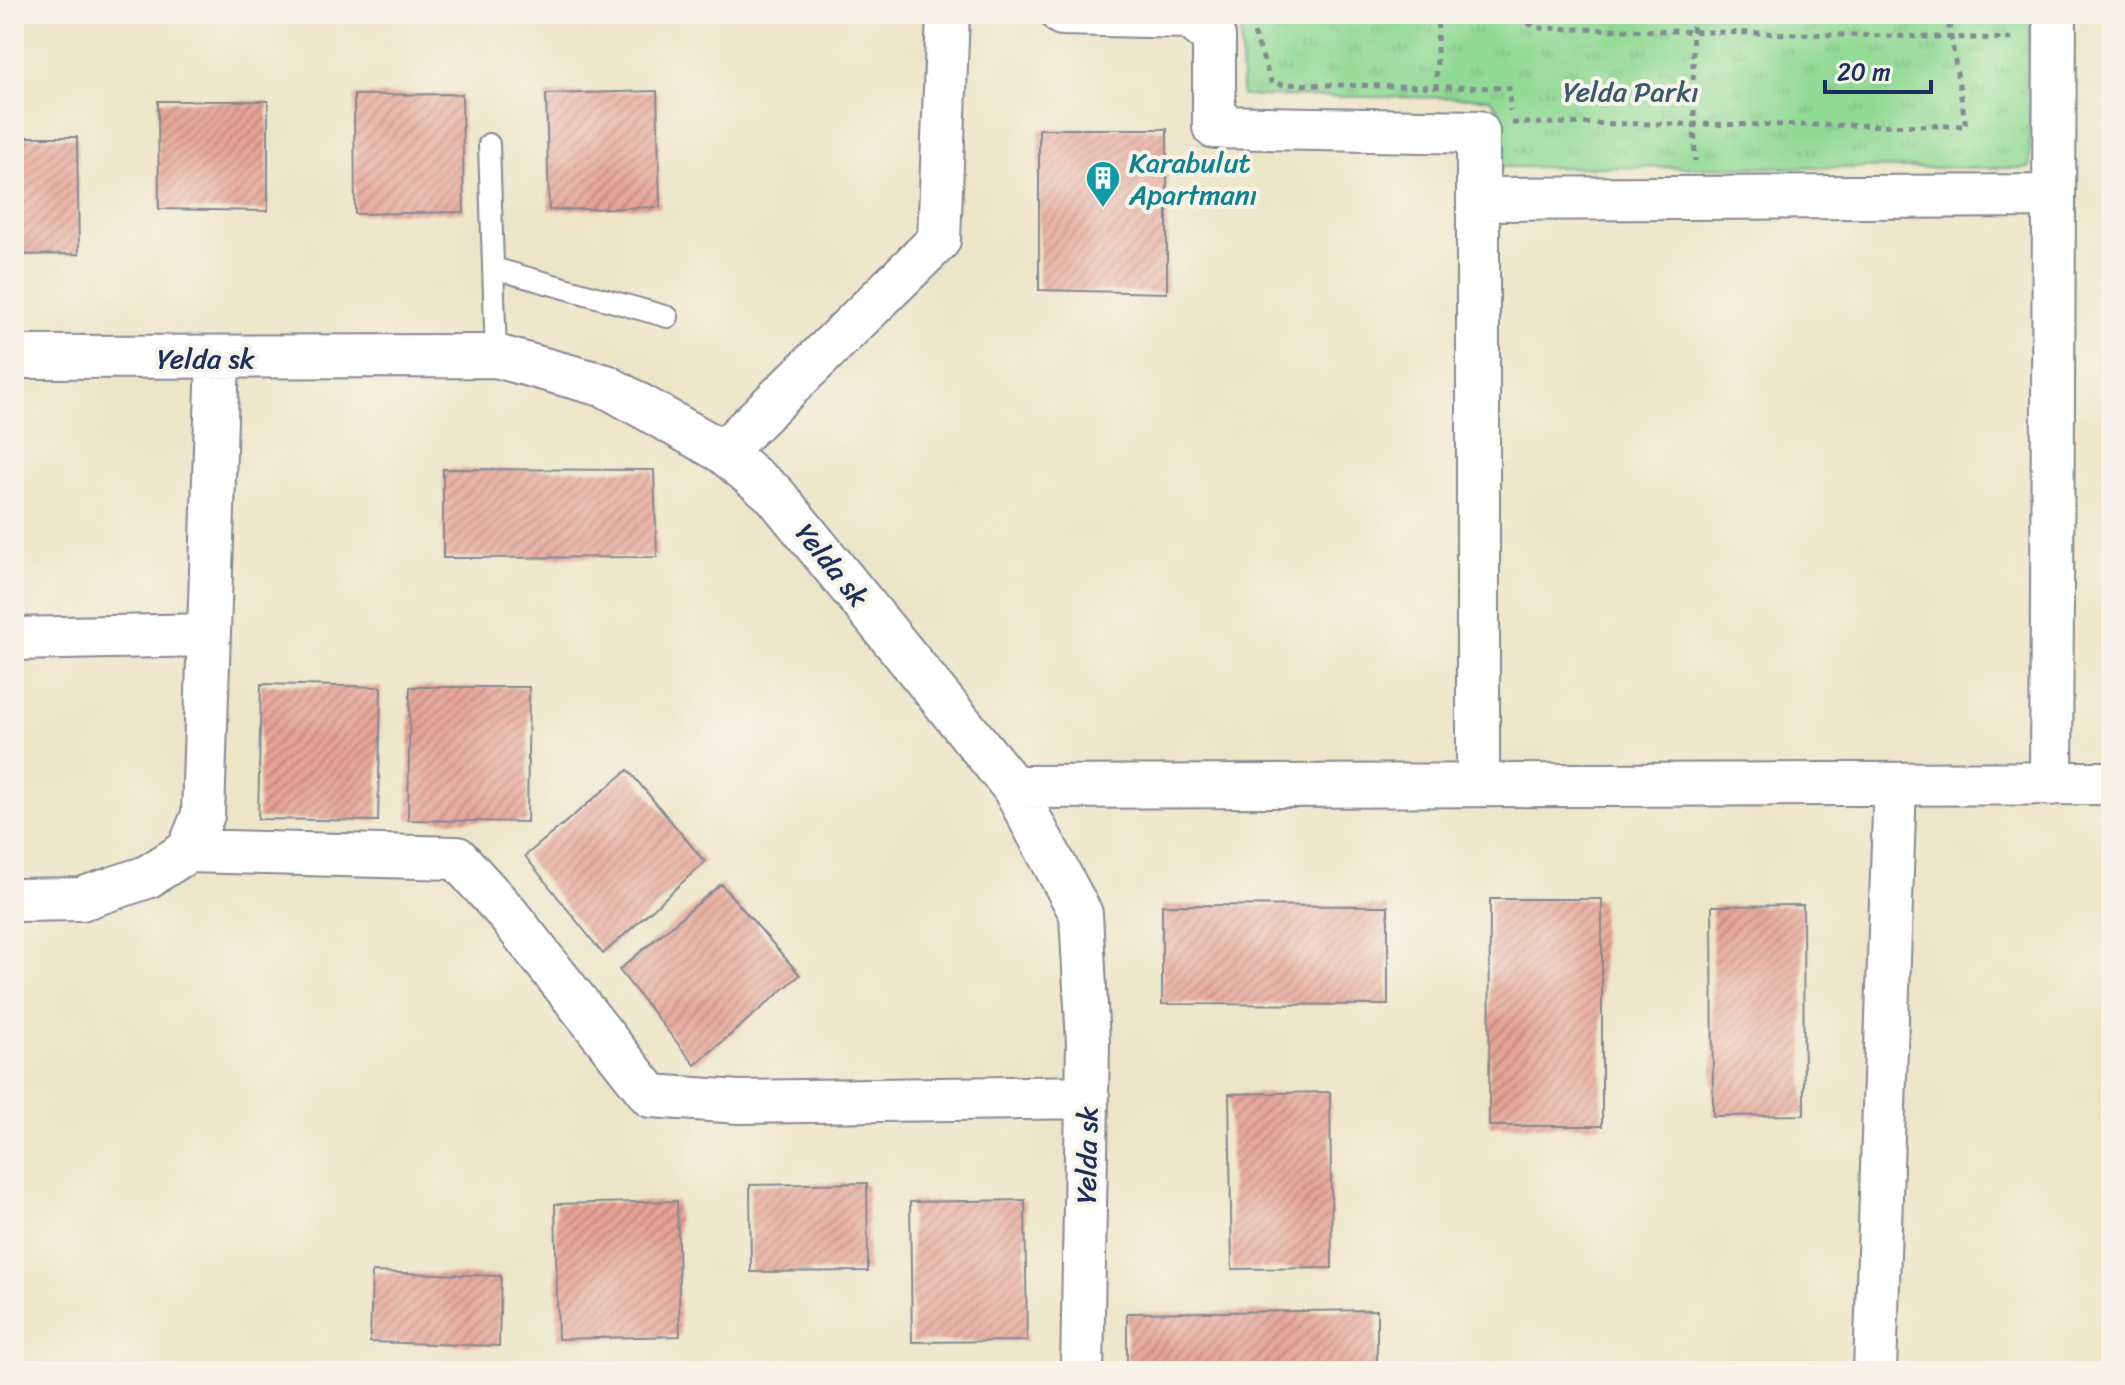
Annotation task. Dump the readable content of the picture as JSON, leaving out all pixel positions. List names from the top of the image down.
{
  "streets": {
    "street": ["Yelda sk"]
  },
  "parks": ["Yelda Parkı"],
  "places": {
    "building": ["Karabulut Apartmanı"]
  },
  "scale_bar": "20 m"
}
